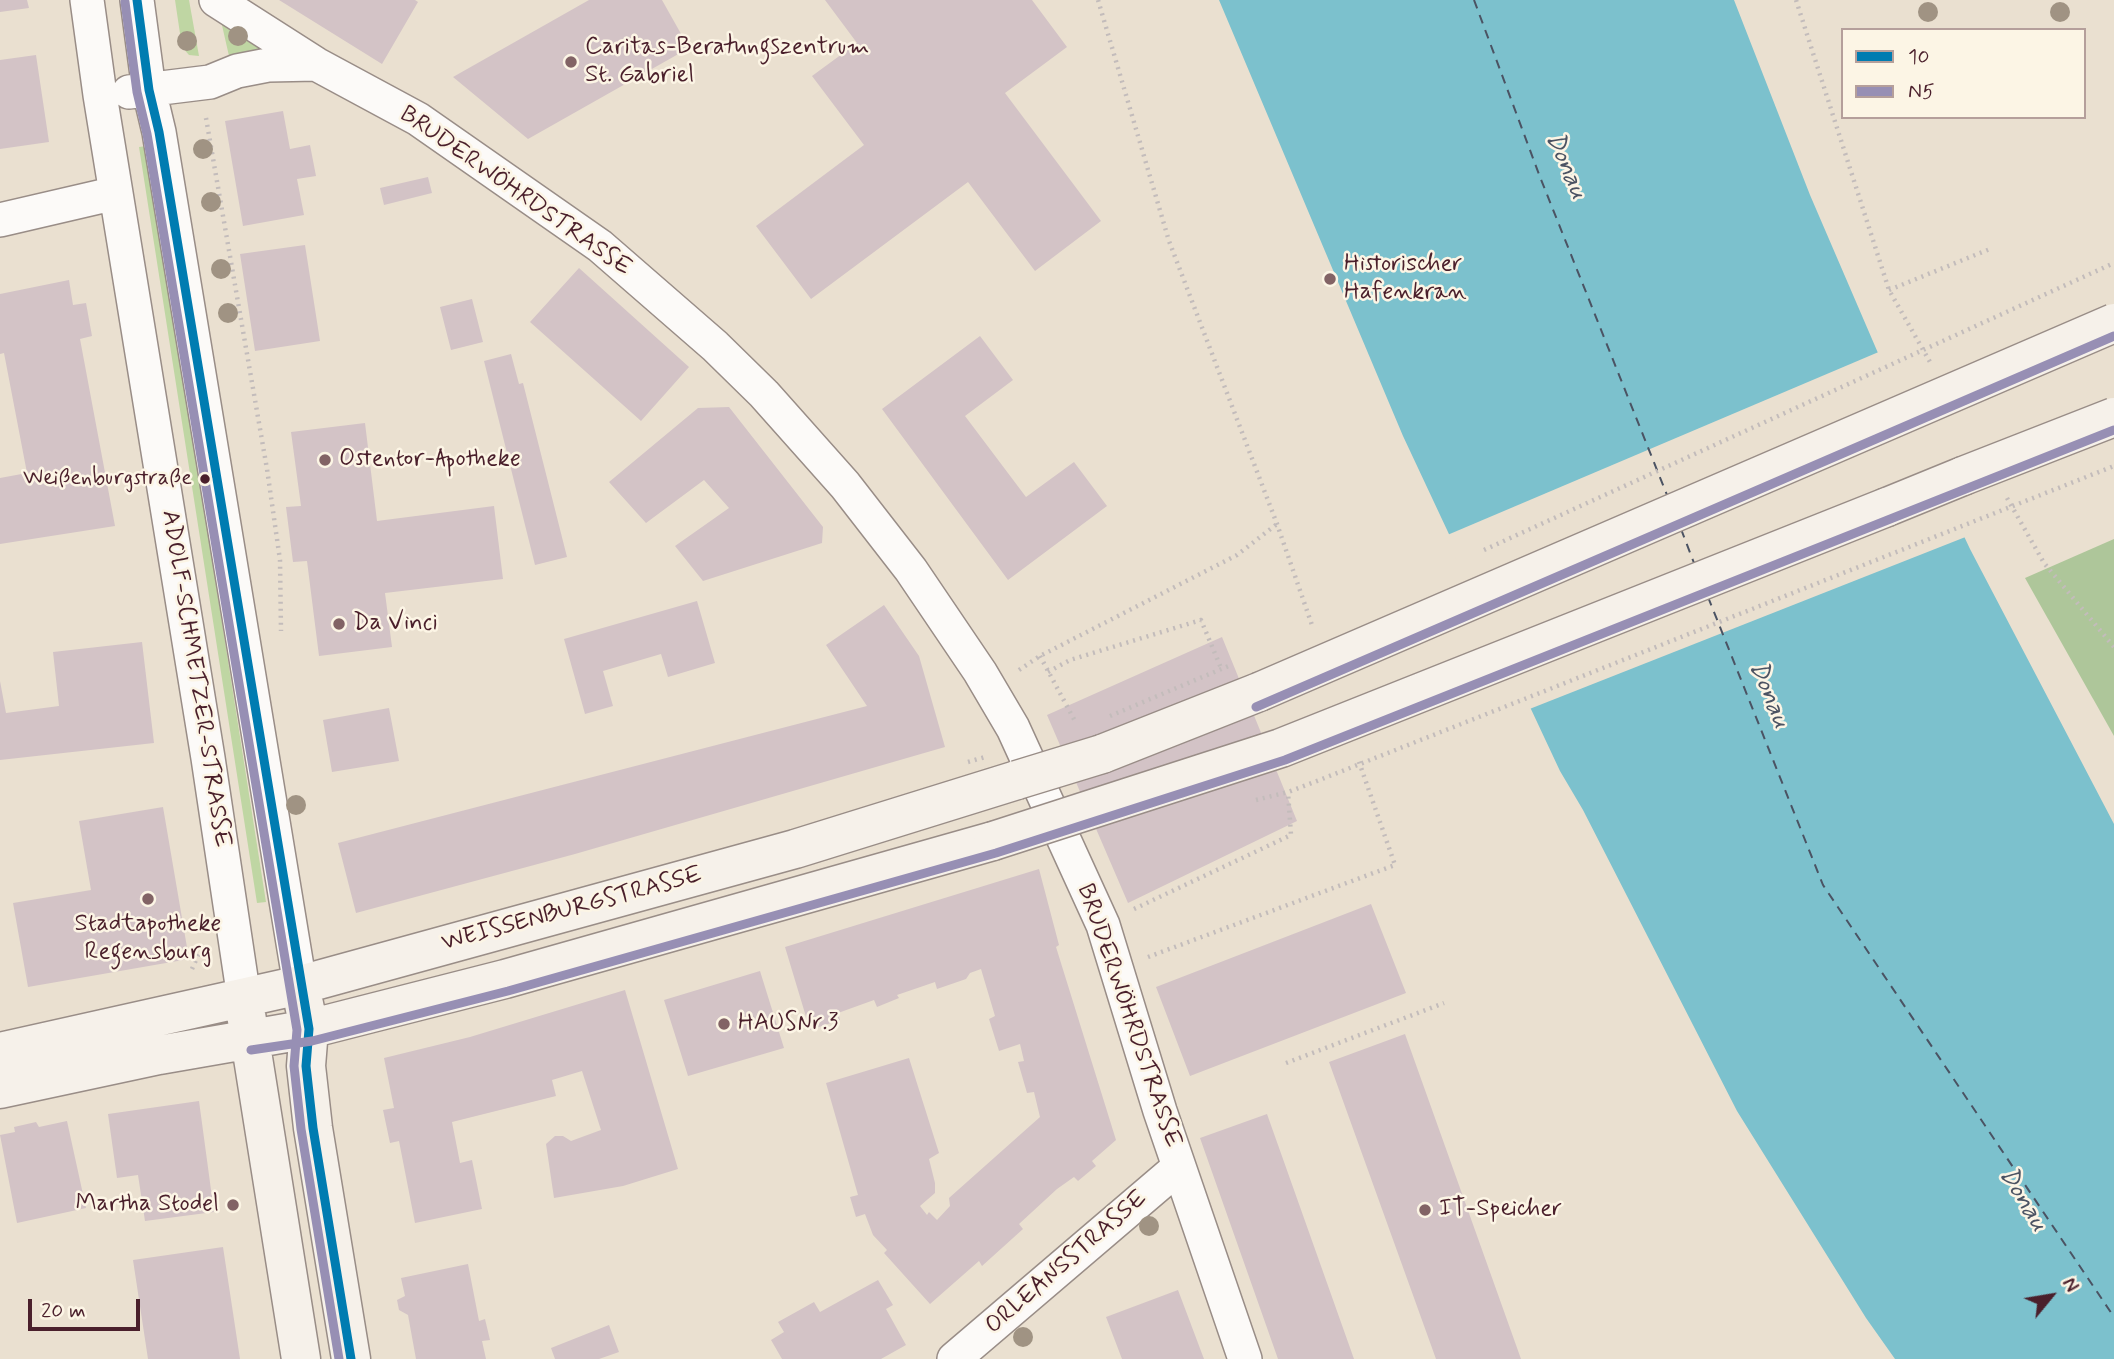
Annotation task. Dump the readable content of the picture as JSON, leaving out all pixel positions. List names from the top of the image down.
{
  "streets": {
    "main road": ["ADOLF-SCHMETZER-STRASSE", "WEISSENBURGSTRASSE"],
    "street": ["BRUDERWÖHRDSTRASSE", "ORLEANSSTRASSE"]
  },
  "crossings": [
    ["BRUDERWÖHRDSTRASSE", "ADOLF-SCHMETZER-STRASSE"],
    ["BRUDERWÖHRDSTRASSE", "ORLEANSSTRASSE"],
    ["ADOLF-SCHMETZER-STRASSE", "WEISSENBURGSTRASSE"]
  ],
  "water": ["Donau"],
  "places": [
    "Caritas-Beratungszentrum St. Gabriel",
    "Historischer Hafenkran",
    "Ostentor-Apotheke",
    "Weißenburgstraße",
    "Da Vinci",
    "Stadtapotheke Regensburg",
    "HAUSNr.3",
    "Martha Stodel",
    "IT-Speicher"
  ],
  "lines": ["transit line 10", "transit line N5"],
  "legend": ["10", "N5"],
  "scale_bar": "20 m",
  "north": "top right"
}
